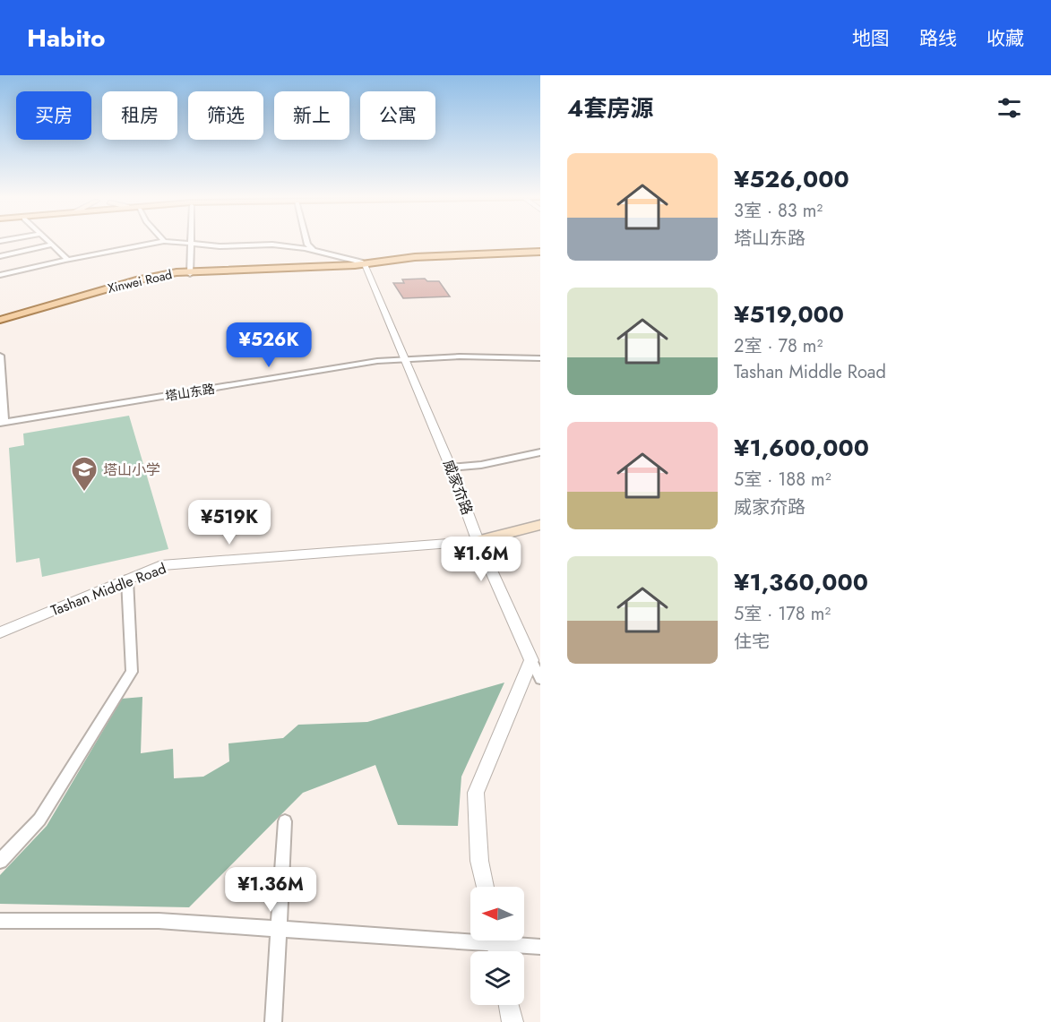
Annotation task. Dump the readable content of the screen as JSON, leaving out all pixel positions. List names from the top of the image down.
{
  "streets": {
    "main road": ["Xinwei Road", "Tashan Middle Road"],
    "street": ["塔山东路", "威家夼路"]
  },
  "crossings": [
    ["Xinwei Road", "威家夼路"],
    ["塔山东路", "威家夼路"],
    ["威家夼路", "Tashan Middle Road"]
  ],
  "places": {
    "school or university": ["塔山小学"]
  },
  "north": "left",
  "page": {
    "header": "Habito",
    "nav": ["地图", "路线", "收藏"],
    "heading": "4套房源",
    "chip": [
      "买房",
      "租房",
      "筛选",
      "新上",
      "公寓"
    ],
    "list": [
      {
        "name": "¥526,000",
        "note": "3室 · 83 m² · 塔山东路"
      },
      {
        "name": "¥519,000",
        "note": "2室 · 78 m² · Tashan Middle Road"
      },
      {
        "name": "¥1,600,000",
        "note": "5室 · 188 m² · 威家夼路"
      },
      {
        "name": "¥1,360,000",
        "note": "5室 · 178 m² · 住宅"
      }
    ],
    "price": [
      "¥526K",
      "¥519K",
      "¥1.6M",
      "¥1.36M"
    ]
  }
}
